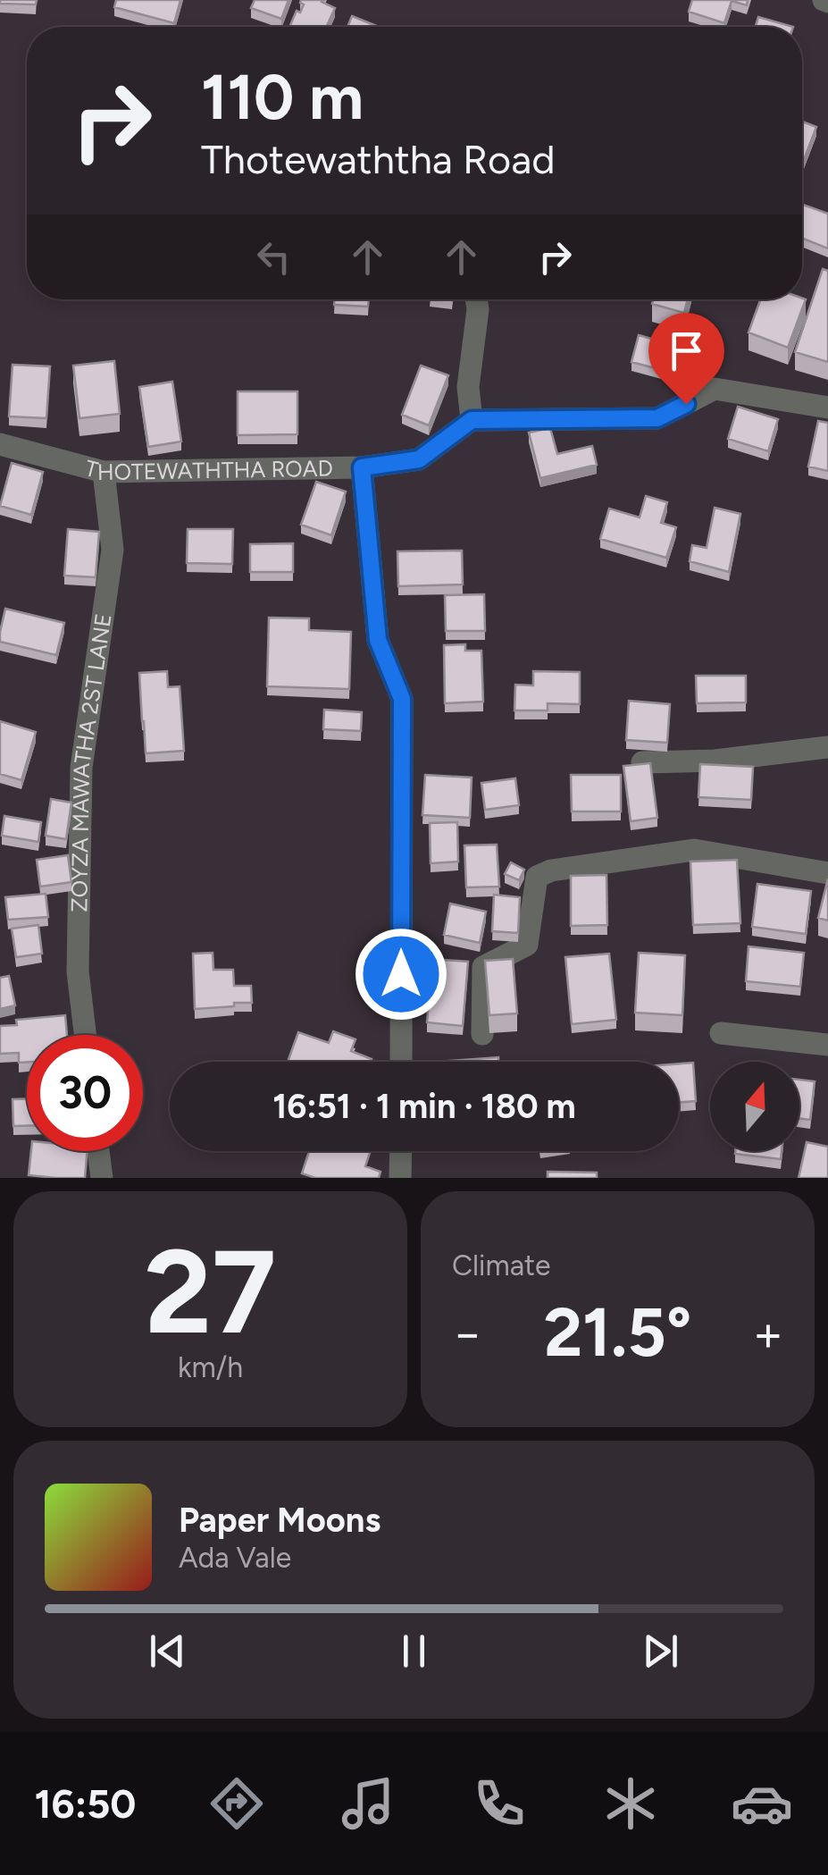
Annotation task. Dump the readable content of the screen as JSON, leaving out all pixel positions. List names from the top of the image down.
{
  "streets": {
    "street": ["THOTEWATHTHA ROAD", "ZOYZA MAWATHA 2ST LANE"]
  },
  "crossings": [
    ["THOTEWATHTHA ROAD", "ZOYZA MAWATHA 2ST LANE"]
  ],
  "north": "top",
  "page": {
    "turn": ["110 m", "Thotewaththa Road"],
    "limit": "30",
    "trip": "16:51 · 1 min · 180 m",
    "tile": [
      ["27", "km/h"],
      "Climate"
    ],
    "heat": ["−", "21.5°", "+"],
    "song": ["Paper Moons", "Ada Vale"],
    "tabs": "16:50"
  }
}
